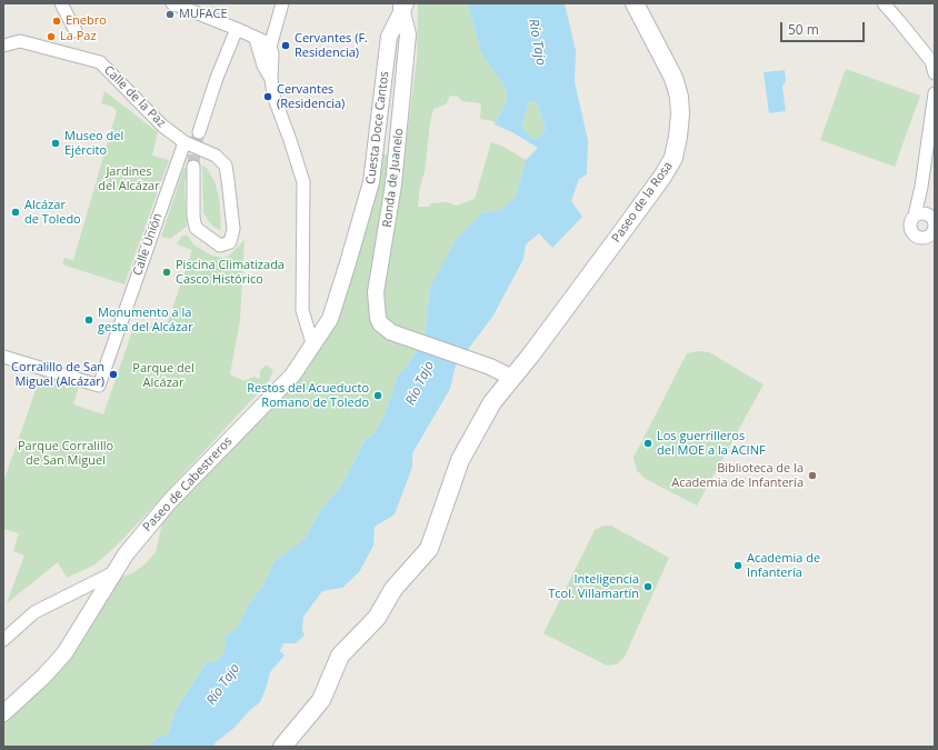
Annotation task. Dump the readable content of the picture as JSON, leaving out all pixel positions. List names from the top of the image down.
{
  "streets": {
    "main road": ["Paseo de la Rosa"],
    "street": [
      "Calle de la Paz",
      "Cuesta Doce Cantos",
      "Ronda de Juanelo",
      "Calle Unión",
      "Paseo de Cabestreros"
    ]
  },
  "crossings": [
    ["Calle de la Paz", "Calle Unión"],
    ["Cuesta Doce Cantos", "Ronda de Juanelo"],
    ["Cuesta Doce Cantos", "Paseo de Cabestreros"],
    ["Ronda de Juanelo", "Paseo de la Rosa"]
  ],
  "water": ["Río Tajo"],
  "parks": ["Jardines del Alcázar", "Parque del Alcázar", "Parque Corralillo de San Miguel"],
  "places": [
    "MUFACE",
    "Enebro",
    "La Paz",
    "Cervantes (F. Residencia)",
    "Cervantes (Residencia)",
    "Museo del Ejército",
    "Alcázar de Toledo",
    "Piscina Climatizada Casco Histórico",
    "Monumento a la gesta del Alcázar",
    "Corralillo de San Miguel (Alcázar)",
    "Restos del Acueducto Romano de Toledo",
    "Los guerrilleros del MOE a la ACINF",
    "Biblioteca de la Academia de Infantería",
    "Academia de Infantería",
    "Inteligencia Tcol. Villamartín"
  ],
  "scale_bar": "50 m"
}
